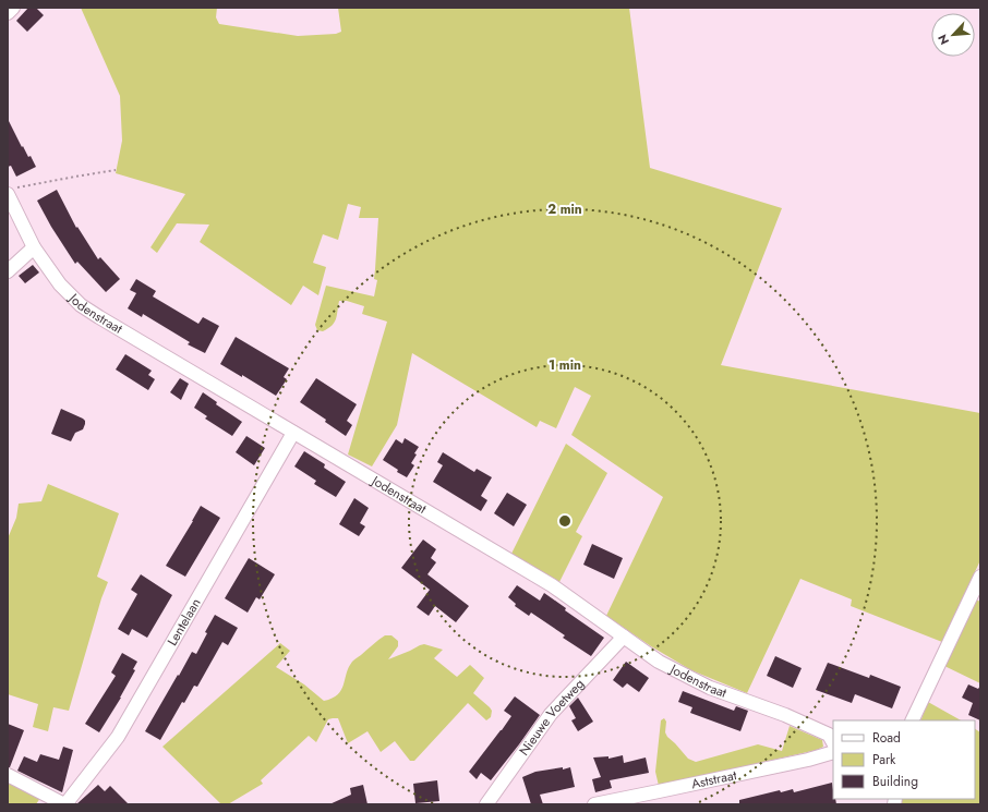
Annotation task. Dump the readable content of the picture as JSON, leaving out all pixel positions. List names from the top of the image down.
{
  "streets": {
    "street": [
      "Jodenstraat",
      "Lentelaan",
      "Nieuwe Voetweg",
      "Aststraat"
    ]
  },
  "crossings": [
    ["Jodenstraat", "Lentelaan"],
    ["Jodenstraat", "Nieuwe Voetweg"]
  ],
  "legend": ["Road", "Park", "Building"],
  "north": "bottom left",
  "rings": ["2 min", "1 min"]
}
